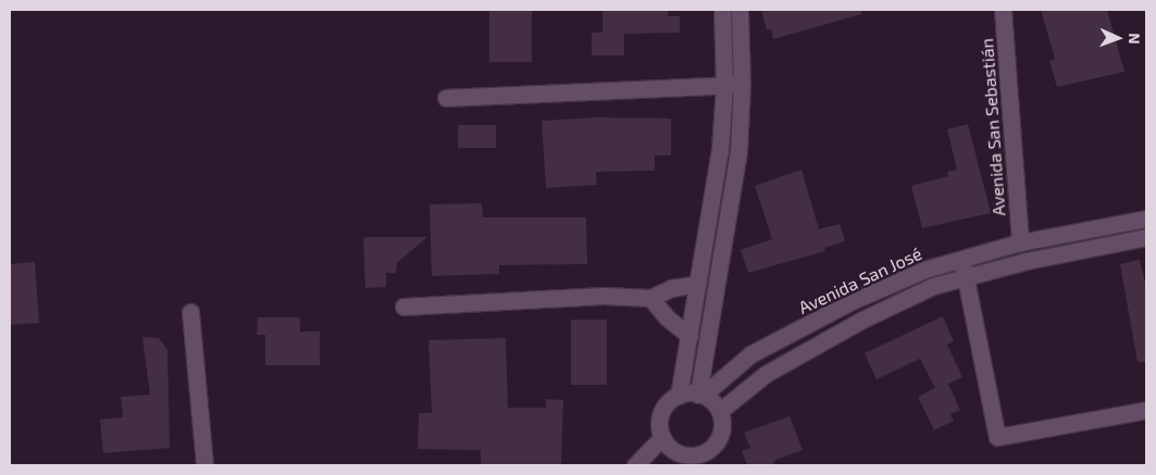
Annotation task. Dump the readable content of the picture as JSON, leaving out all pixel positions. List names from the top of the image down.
{
  "streets": {
    "street": ["Avenida San Sebastián", "Avenida San José"]
  },
  "crossings": [
    ["Avenida San Sebastián", "Avenida San José"]
  ],
  "north": "right"
}
